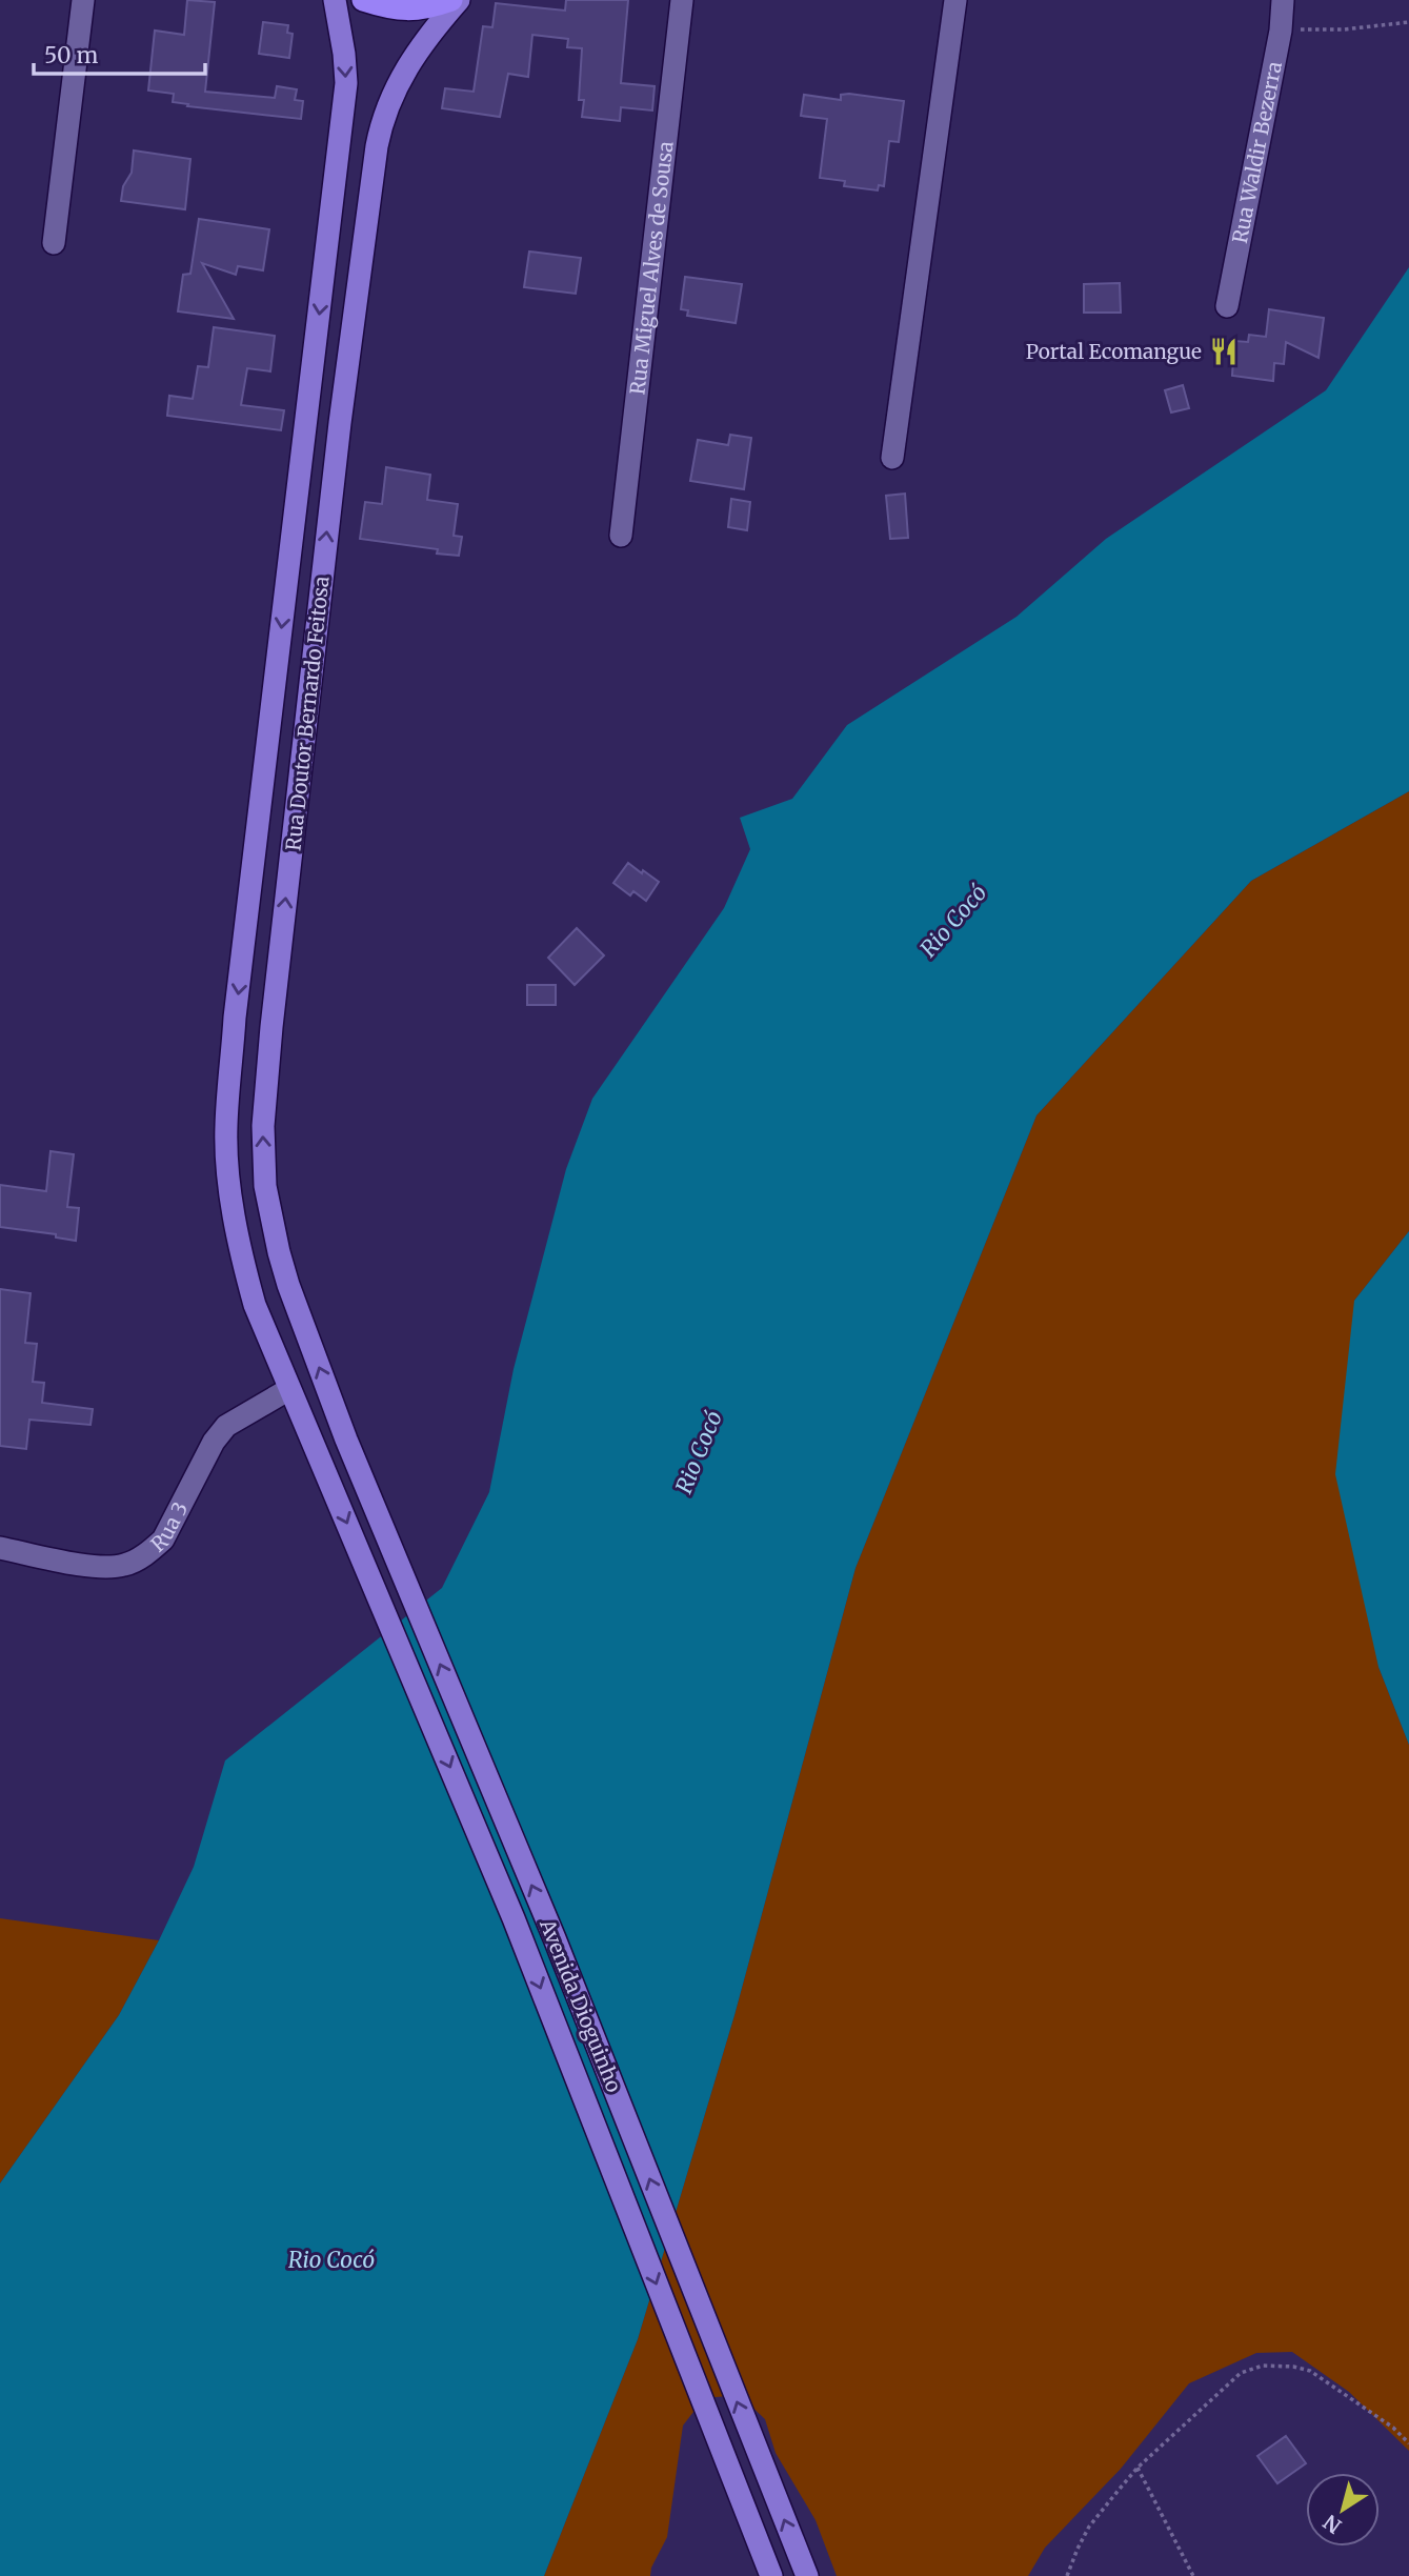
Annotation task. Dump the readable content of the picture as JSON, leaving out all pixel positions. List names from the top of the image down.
{
  "streets": {
    "main road": ["Rua Doutor Bernardo Feitosa", "Avenida Dioguinho"],
    "street": ["Rua Waldir Bezerra", "Rua Miguel Alves de Sousa", "Rua 3"]
  },
  "crossings": [
    ["Rua Doutor Bernardo Feitosa", "Rua 3"],
    ["Rua Doutor Bernardo Feitosa", "Avenida Dioguinho"]
  ],
  "water": ["Rio Cocó"],
  "places": {
    "restaurant": ["Portal Ecomangue"]
  },
  "scale_bar": "50 m",
  "north": "bottom left"
}
